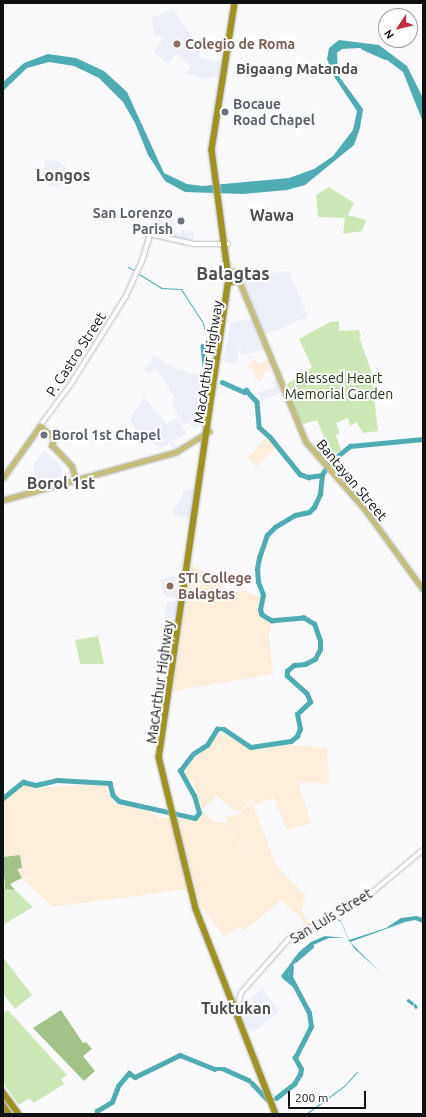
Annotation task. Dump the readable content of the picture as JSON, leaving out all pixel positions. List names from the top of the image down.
{
  "streets": {
    "highway": ["MacArthur Highway"],
    "main road": ["P. Castro Street", "Bantayan Street"],
    "street": ["San Luis Street"]
  },
  "crossings": [
    ["P. Castro Street", "MacArthur Highway"],
    ["MacArthur Highway", "Bantayan Street"],
    ["MacArthur Highway", "San Luis Street"]
  ],
  "districts": [
    "Bigaang Matanda",
    "Longos",
    "Wawa",
    "Balagtas",
    "Borol 1st",
    "Tuktukan"
  ],
  "parks": ["Blessed Heart Memorial Garden"],
  "places": [
    "Colegio de Roma",
    "Bocaue Road Chapel",
    "San Lorenzo Parish",
    "Borol 1st Chapel",
    "STI College Balagtas"
  ],
  "scale_bar": "200 m",
  "north": "bottom left"
}
